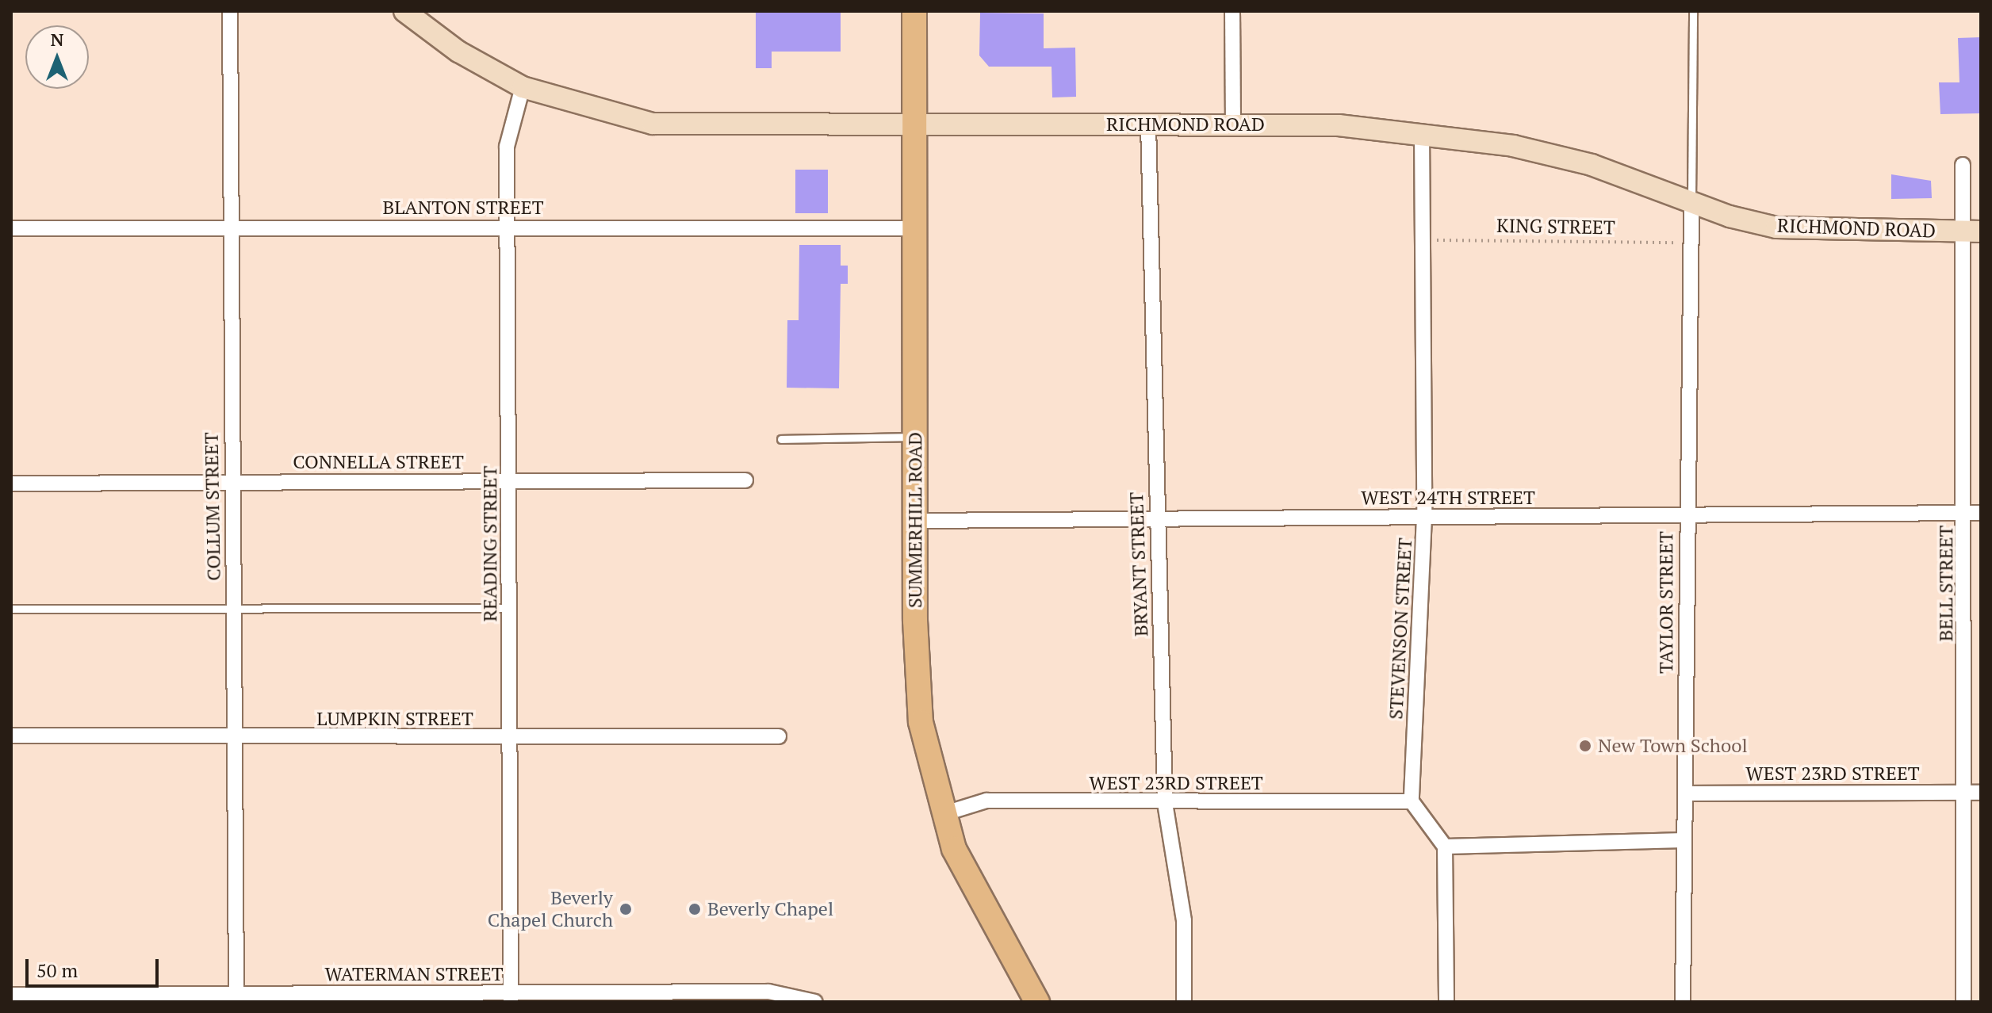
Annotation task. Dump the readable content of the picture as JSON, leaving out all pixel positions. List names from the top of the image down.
{
  "streets": {
    "main road": ["SUMMERHILL ROAD"],
    "street": [
      "RICHMOND ROAD",
      "BLANTON STREET",
      "CONNELLA STREET",
      "WEST 24TH STREET",
      "COLLUM STREET",
      "READING STREET",
      "BRYANT STREET",
      "BELL STREET",
      "TAYLOR STREET",
      "STEVENSON STREET",
      "LUMPKIN STREET",
      "WEST 23RD STREET",
      "WATERMAN STREET"
    ],
    "path": ["KING STREET"]
  },
  "crossings": [
    ["RICHMOND ROAD", "SUMMERHILL ROAD"],
    ["RICHMOND ROAD", "READING STREET"],
    ["RICHMOND ROAD", "BRYANT STREET"],
    ["RICHMOND ROAD", "BELL STREET"],
    ["RICHMOND ROAD", "TAYLOR STREET"],
    ["RICHMOND ROAD", "STEVENSON STREET"],
    ["BLANTON STREET", "COLLUM STREET"],
    ["BLANTON STREET", "SUMMERHILL ROAD"],
    ["BLANTON STREET", "READING STREET"],
    ["KING STREET", "TAYLOR STREET"],
    ["KING STREET", "STEVENSON STREET"],
    ["CONNELLA STREET", "COLLUM STREET"],
    ["CONNELLA STREET", "READING STREET"],
    ["WEST 24TH STREET", "SUMMERHILL ROAD"],
    ["WEST 24TH STREET", "BRYANT STREET"],
    ["WEST 24TH STREET", "BELL STREET"],
    ["WEST 24TH STREET", "TAYLOR STREET"],
    ["WEST 24TH STREET", "STEVENSON STREET"],
    ["COLLUM STREET", "LUMPKIN STREET"],
    ["COLLUM STREET", "WATERMAN STREET"],
    ["SUMMERHILL ROAD", "WEST 23RD STREET"],
    ["READING STREET", "LUMPKIN STREET"],
    ["READING STREET", "WATERMAN STREET"],
    ["BRYANT STREET", "WEST 23RD STREET"],
    ["BELL STREET", "WEST 23RD STREET"],
    ["TAYLOR STREET", "WEST 23RD STREET"],
    ["STEVENSON STREET", "WEST 23RD STREET"]
  ],
  "places": ["New Town School", "Beverly Chapel Church", "Beverly Chapel"],
  "scale_bar": "50 m",
  "north": "top"
}
